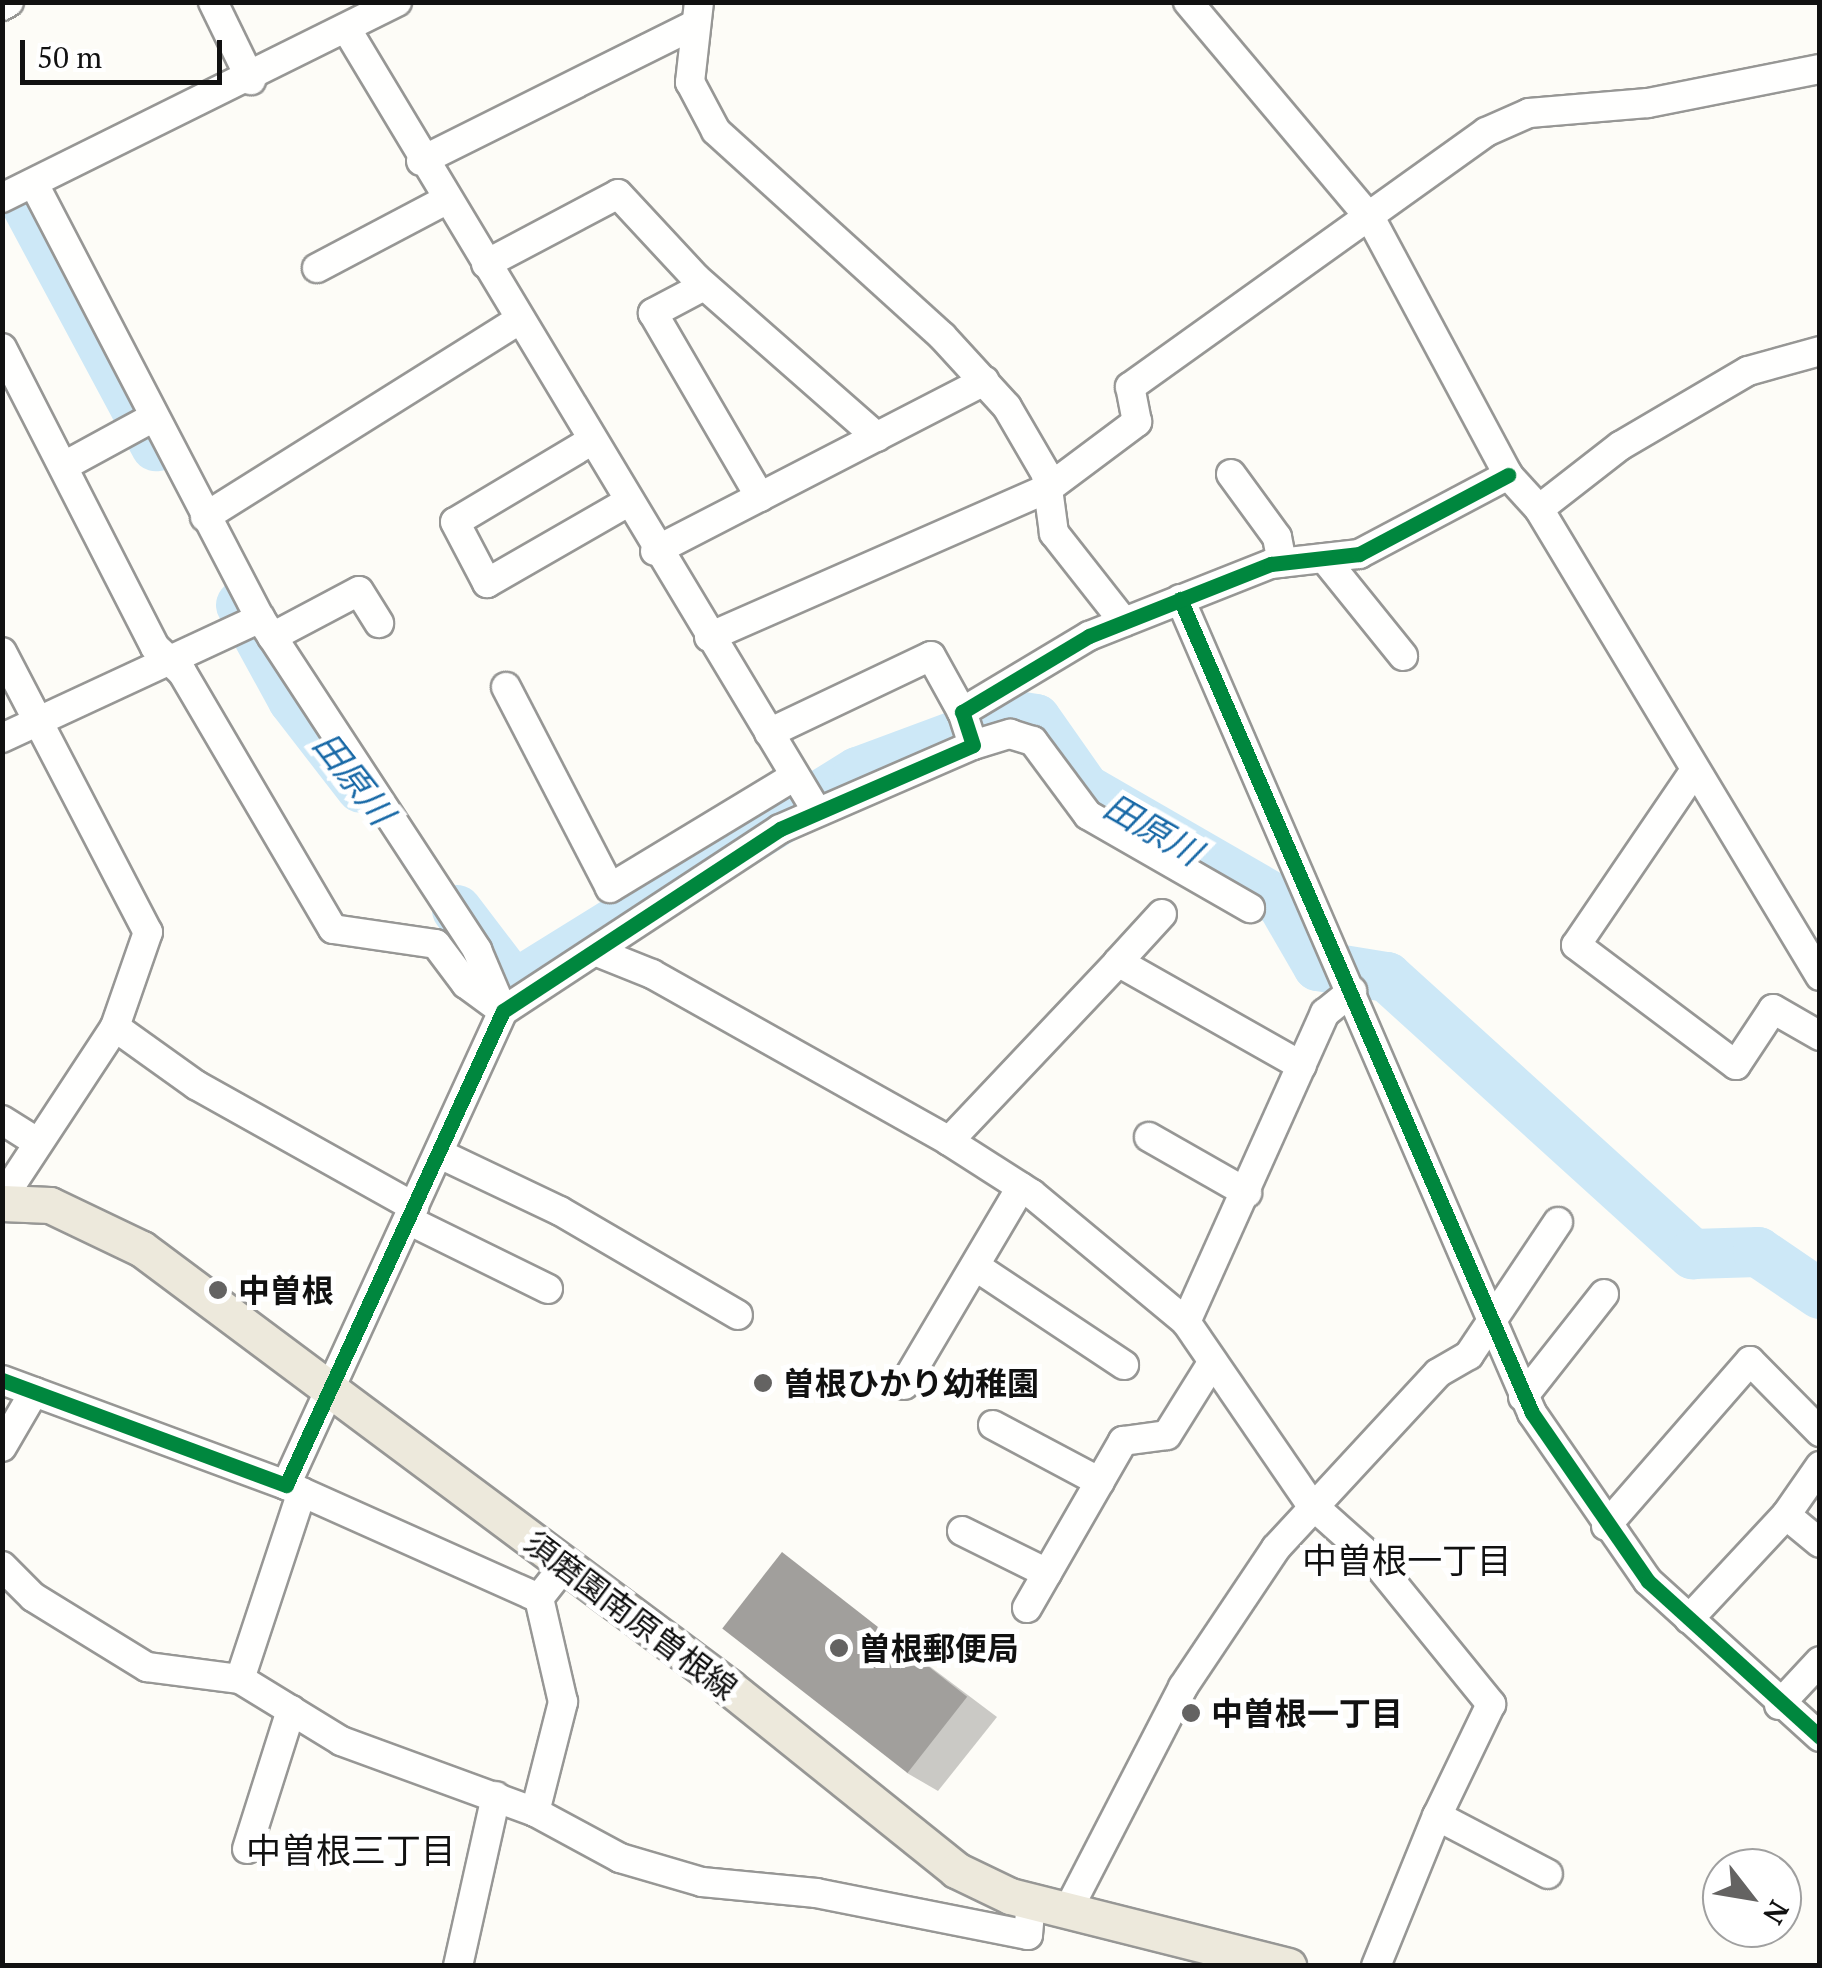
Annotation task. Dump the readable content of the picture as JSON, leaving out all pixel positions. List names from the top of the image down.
{
  "streets": {
    "main road": ["須磨園南原曽根線"]
  },
  "districts": ["中曽根一丁目", "中曽根三丁目"],
  "water": ["田原川"],
  "places": [
    "中曽根",
    "曽根ひかり幼稚園",
    "曽根郵便局",
    "中曽根一丁目"
  ],
  "scale_bar": "50 m",
  "north": "bottom right"
}
